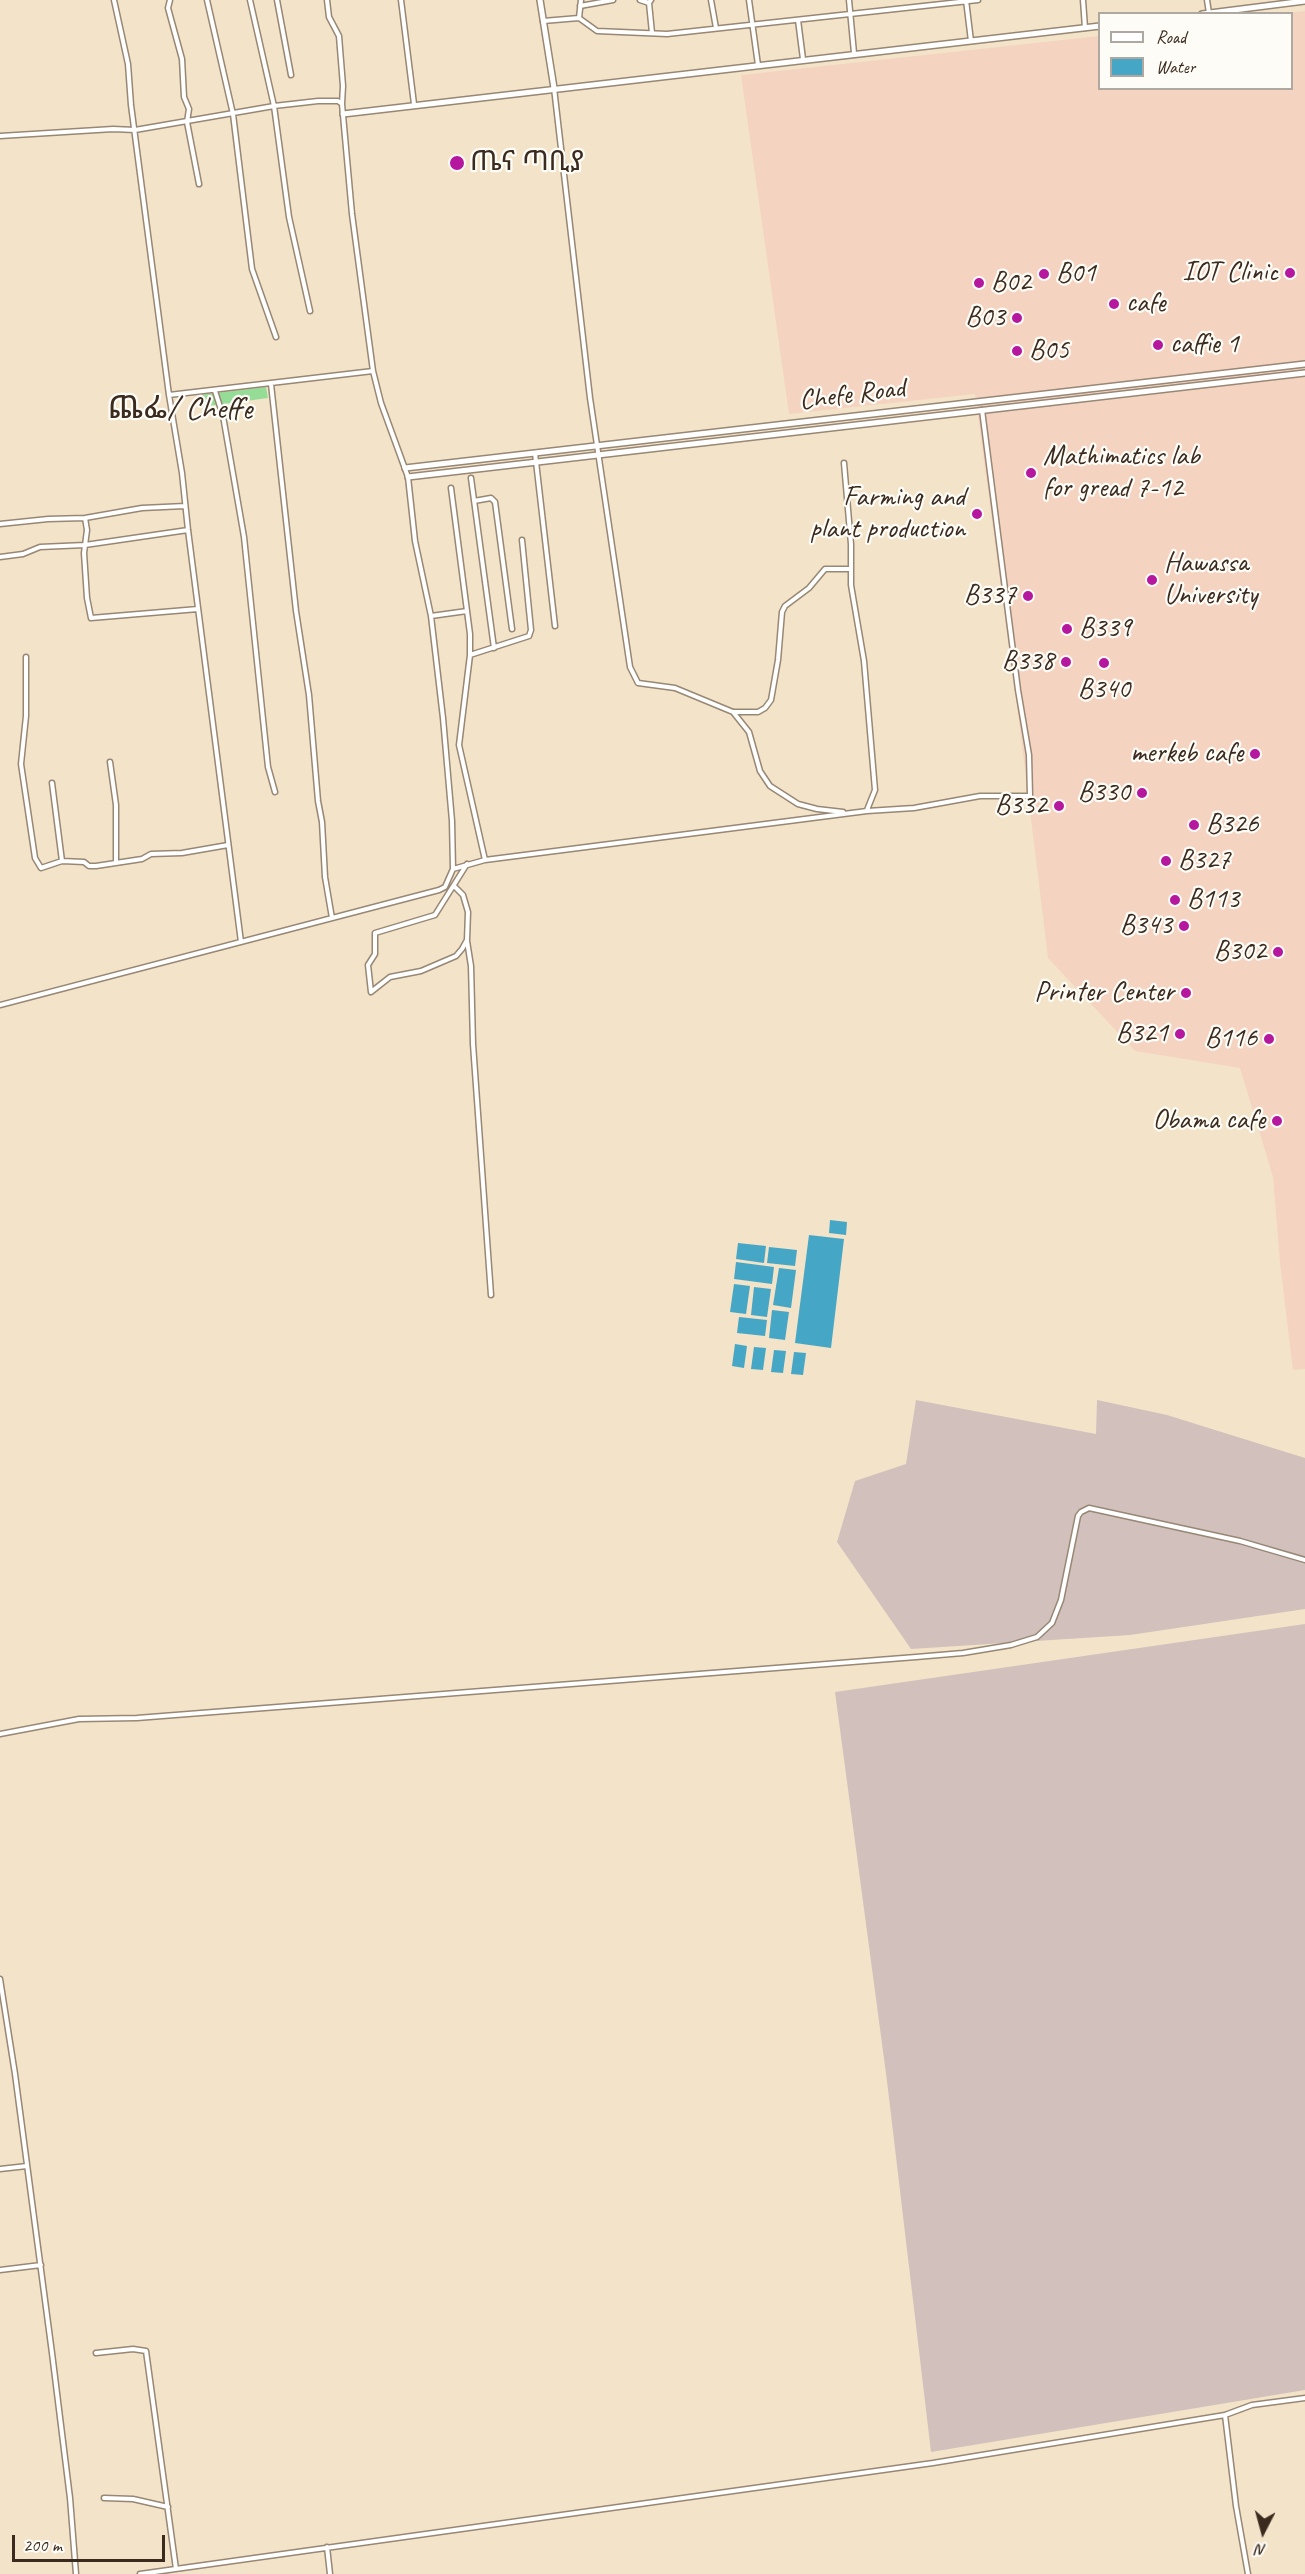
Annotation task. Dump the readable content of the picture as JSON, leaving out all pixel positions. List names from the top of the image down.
{
  "streets": {
    "street": ["Chefe Road"]
  },
  "districts": ["ጨፌ/ Cheffe"],
  "places": [
    "ጤና ጣቢያ",
    "IOT Clinic",
    "B01",
    "B02",
    "cafe",
    "B03",
    "caffie 1",
    "B05",
    "Mathimatics lab for gread 7-12",
    "Farming and plant production",
    "Hawassa University",
    "B337",
    "B339",
    "B338",
    "B340",
    "merkeb cafe",
    "B330",
    "B332",
    "B326",
    "B327",
    "B113",
    "B343",
    "B302",
    "Printer Center",
    "B321",
    "B116",
    "Obama cafe"
  ],
  "legend": ["Road", "Water"],
  "scale_bar": "200 m",
  "north": "bottom"
}
